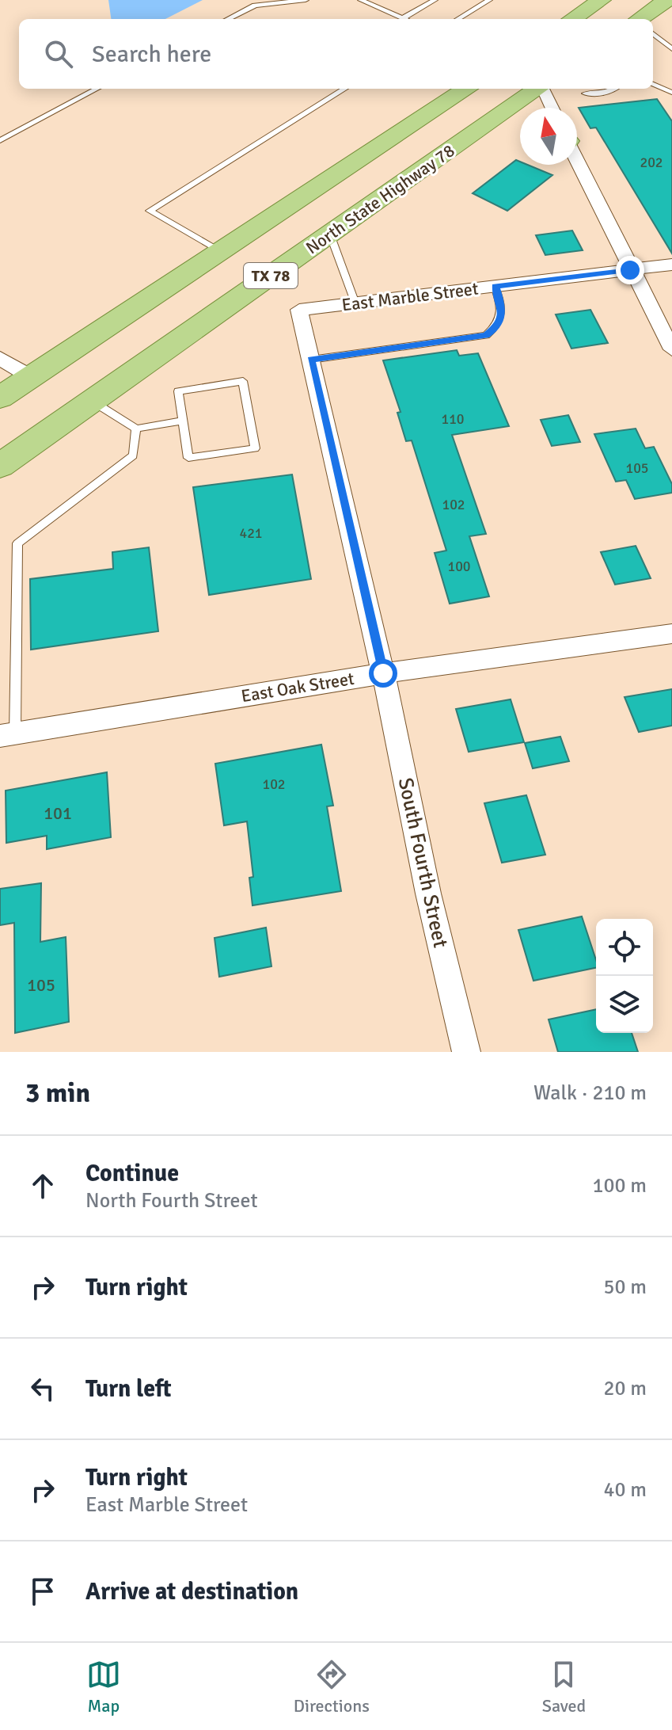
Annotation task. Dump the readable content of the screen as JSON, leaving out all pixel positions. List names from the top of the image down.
{
  "streets": {
    "main road": ["North State Highway 78", "TX 78"],
    "street": ["East Marble Street", "East Oak Street", "South Fourth Street"]
  },
  "crossings": [
    ["East Marble Street", "South Fourth Street"],
    ["East Oak Street", "South Fourth Street"]
  ],
  "house_numbers": [
    "202",
    "110",
    "105",
    "102",
    "421",
    "100",
    "102",
    "101",
    "105"
  ],
  "north": "top",
  "page": {
    "search": "Search here",
    "heading": ["3 min", "Walk · 210 m"],
    "list": [
      ["Continue", "North Fourth Street", "100 m"],
      ["Turn right", "50 m"],
      ["Turn left", "20 m"],
      ["Turn right", "East Marble Street", "40 m"],
      "Arrive at destination"
    ],
    "nav": ["Map", "Directions", "Saved"]
  }
}
